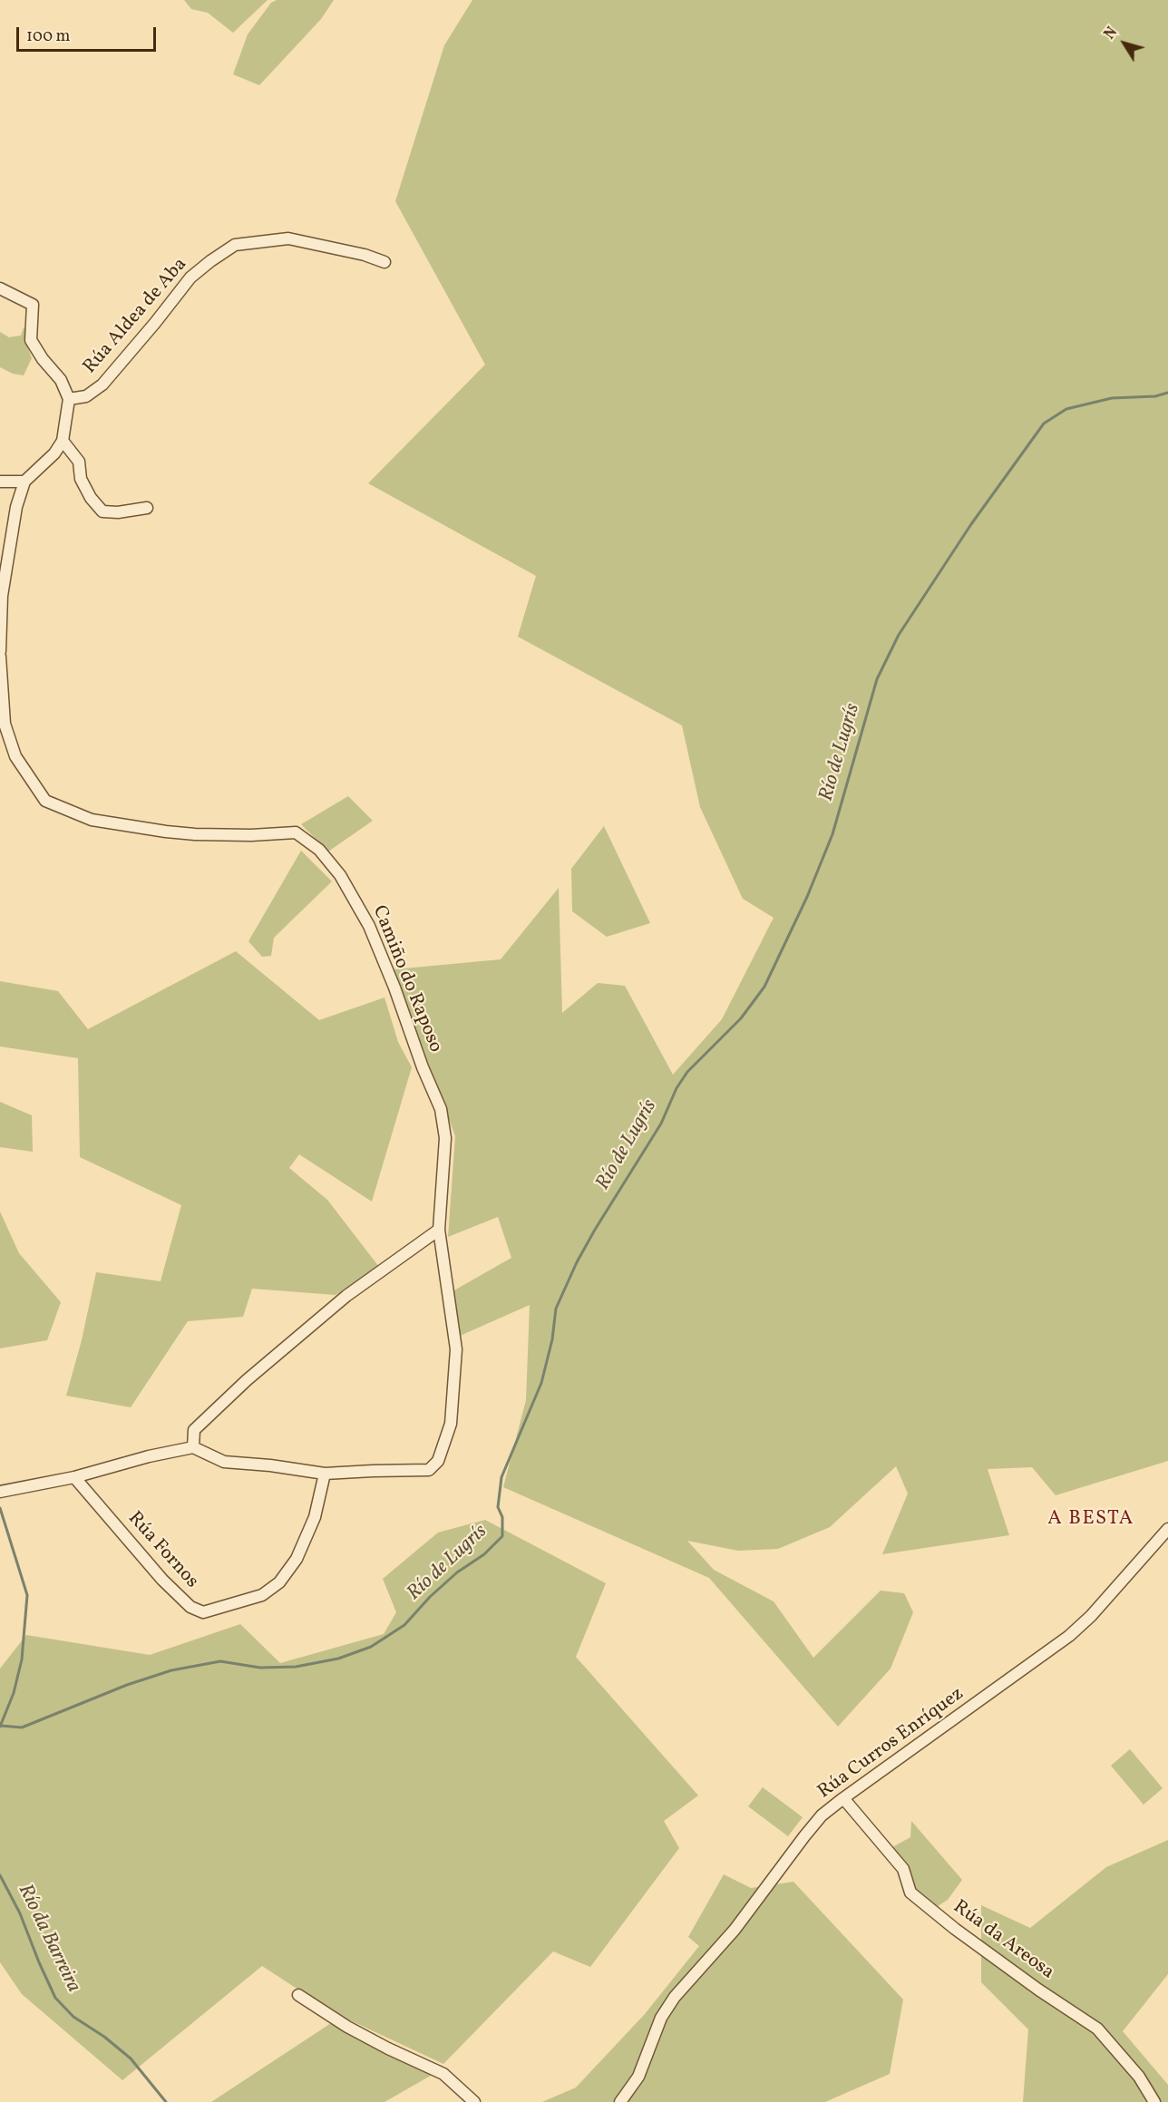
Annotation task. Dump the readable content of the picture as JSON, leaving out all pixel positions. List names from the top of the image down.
{
  "streets": {
    "street": [
      "Rúa Aldea de Aba",
      "Camiño do Raposo",
      "Rúa Fornos",
      "Rúa Curros Enríquez",
      "Rúa da Areosa"
    ]
  },
  "crossings": [
    ["Rúa Curros Enríquez", "Rúa da Areosa"]
  ],
  "districts": ["A BESTA"],
  "water": ["Río de Lugrís", "Río da Barreira"],
  "scale_bar": "100 m",
  "north": "top left"
}
